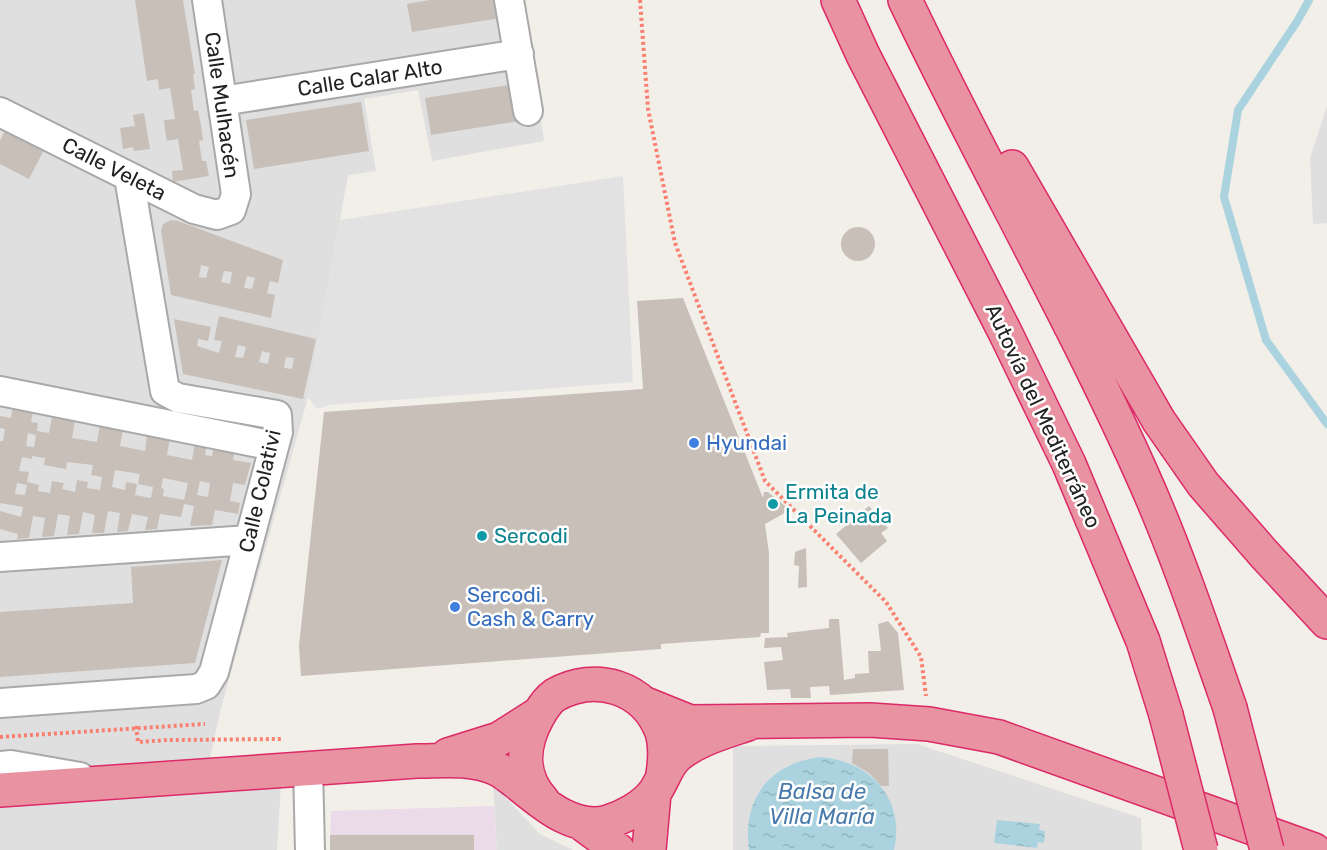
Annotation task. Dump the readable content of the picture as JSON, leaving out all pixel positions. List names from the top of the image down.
{
  "streets": {
    "highway": ["Autovía del Mediterráneo"],
    "street": [
      "Calle Calar Alto",
      "Calle Mulhacén",
      "Calle Veleta",
      "Calle Colativi"
    ]
  },
  "crossings": [
    ["Calle Calar Alto", "Calle Mulhacén"],
    ["Calle Mulhacén", "Calle Veleta"],
    ["Calle Veleta", "Calle Colativi"]
  ],
  "water": ["Balsa de Villa María"],
  "places": [
    "Hyundai",
    "Ermita de La Peinada",
    "Sercodi",
    "Sercodi. Cash & Carry"
  ]
}
